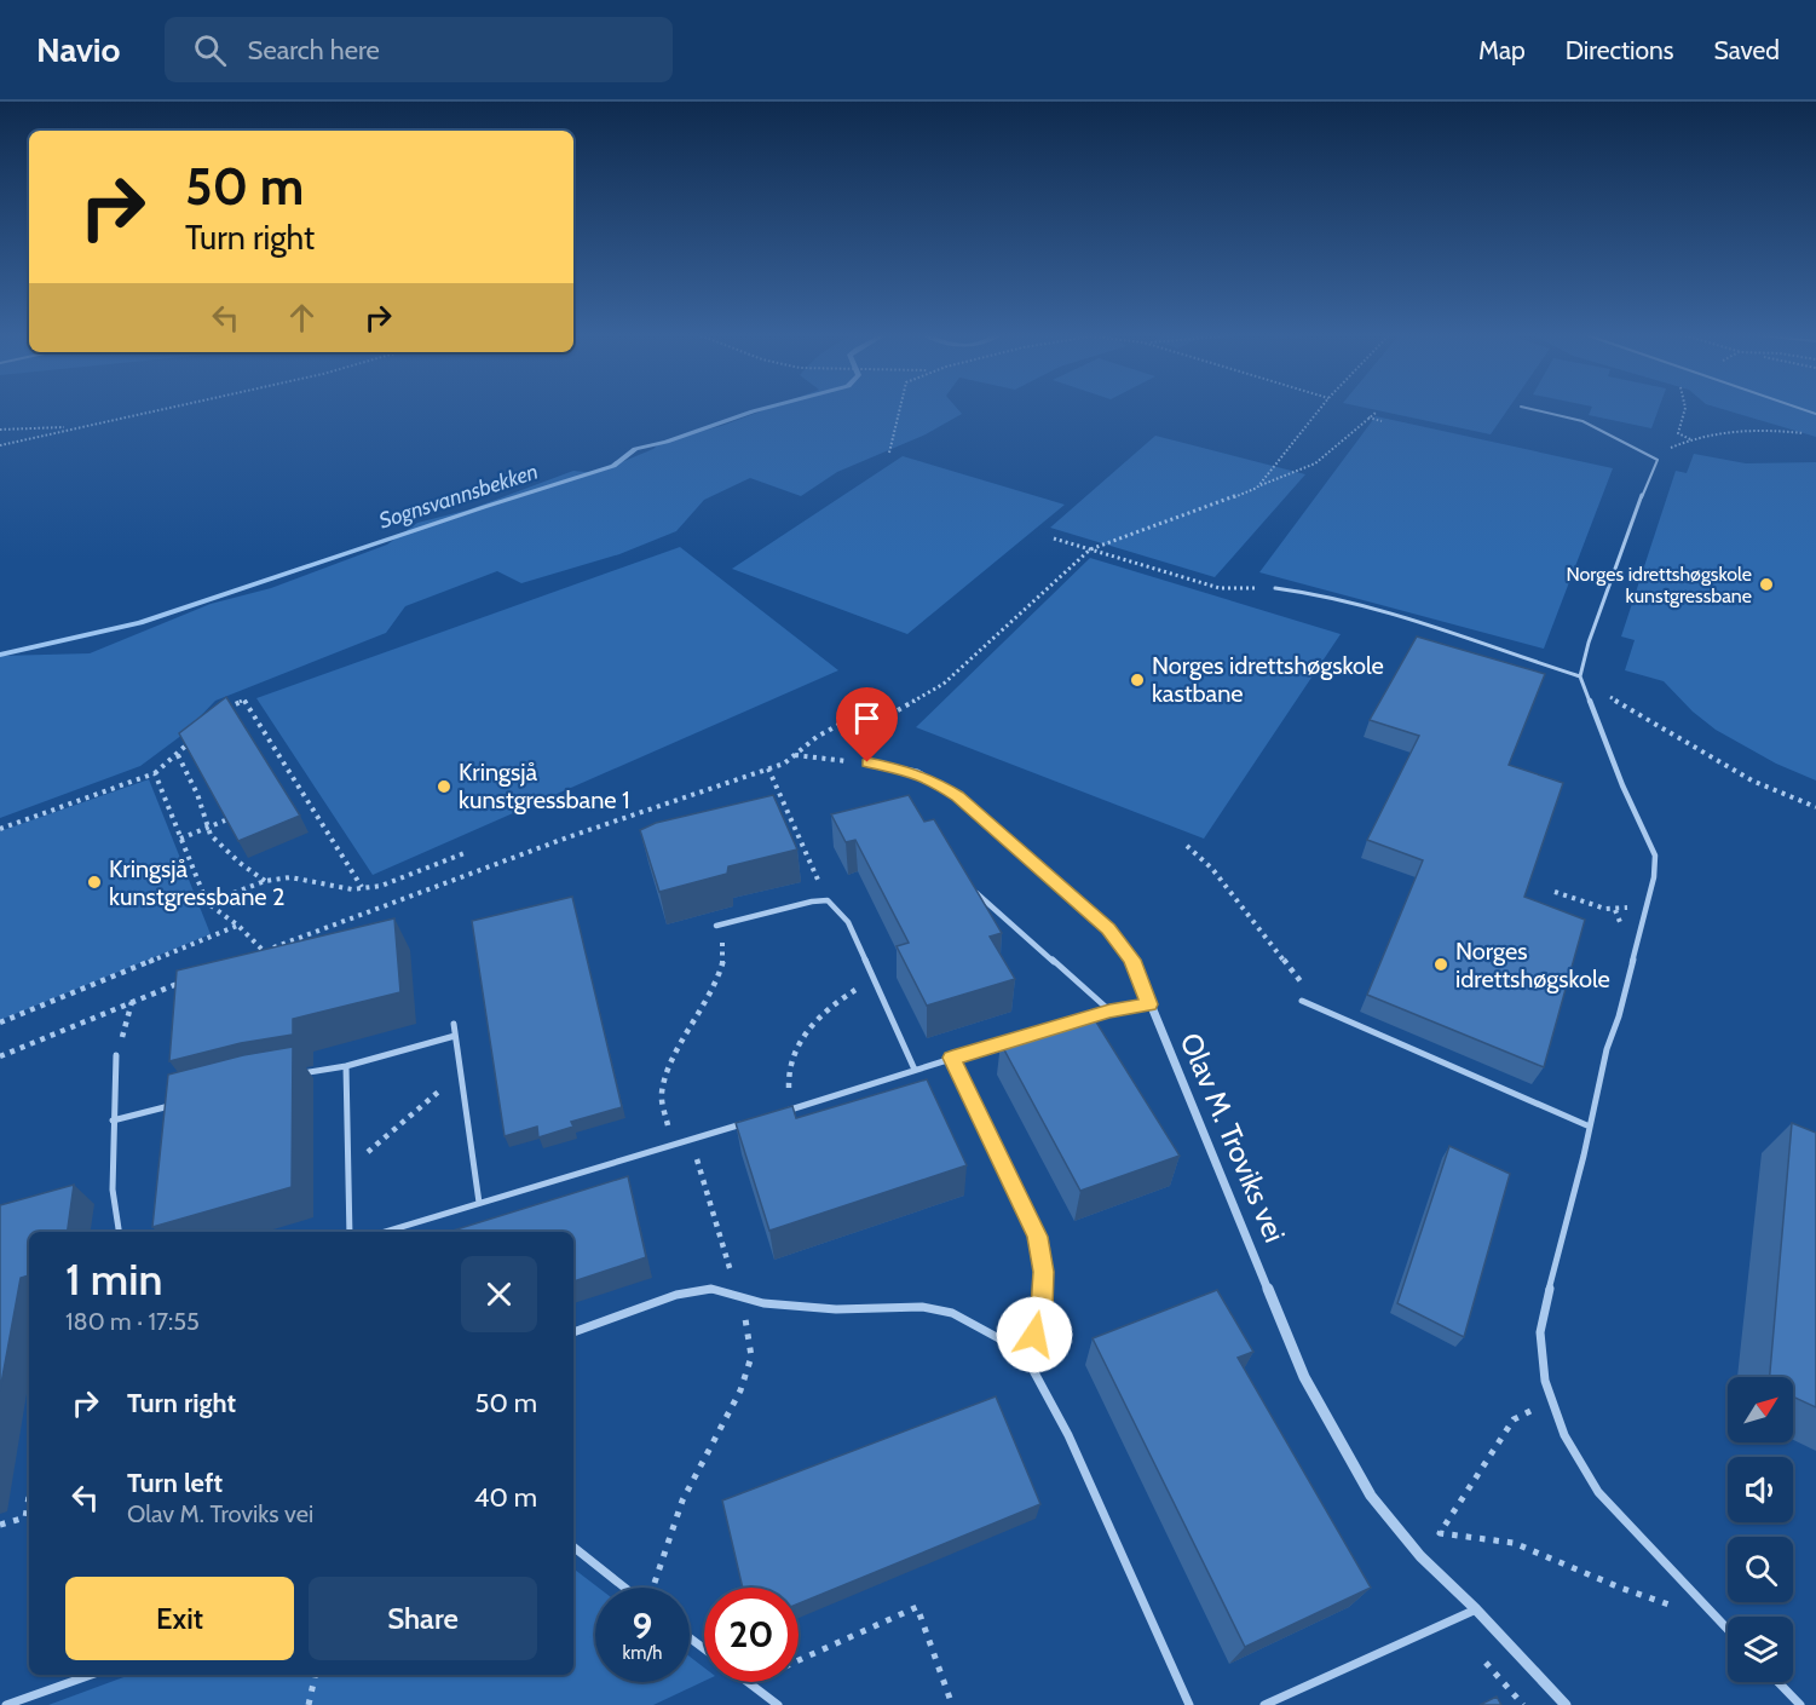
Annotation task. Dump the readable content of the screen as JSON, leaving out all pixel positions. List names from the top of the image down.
{
  "streets": {
    "street": ["Olav M. Troviks vei"]
  },
  "water": ["Sognsvannsbekken"],
  "places": [
    "Norges idrettshøgskole kunstgressbane",
    "Norges idrettshøgskole kastbane",
    "Kringsjå kunstgressbane 1",
    "Kringsjå kunstgressbane 2",
    "Norges idrettshøgskole"
  ],
  "north": "top right",
  "page": {
    "header": "Navio",
    "search": "Search here",
    "nav": ["Map", "Directions", "Saved"],
    "turn": ["50 m", "Turn right"],
    "heading": ["1 min", "180 m · 17:55"],
    "list": [
      {
        "name": "Turn right",
        "value": "50 m"
      },
      {
        "name": "Turn left",
        "note": "Olav M. Troviks vei",
        "value": "40 m"
      }
    ],
    "buttons": ["Exit", "Share"],
    "speed": "9 km/h",
    "limit": "20"
  }
}
